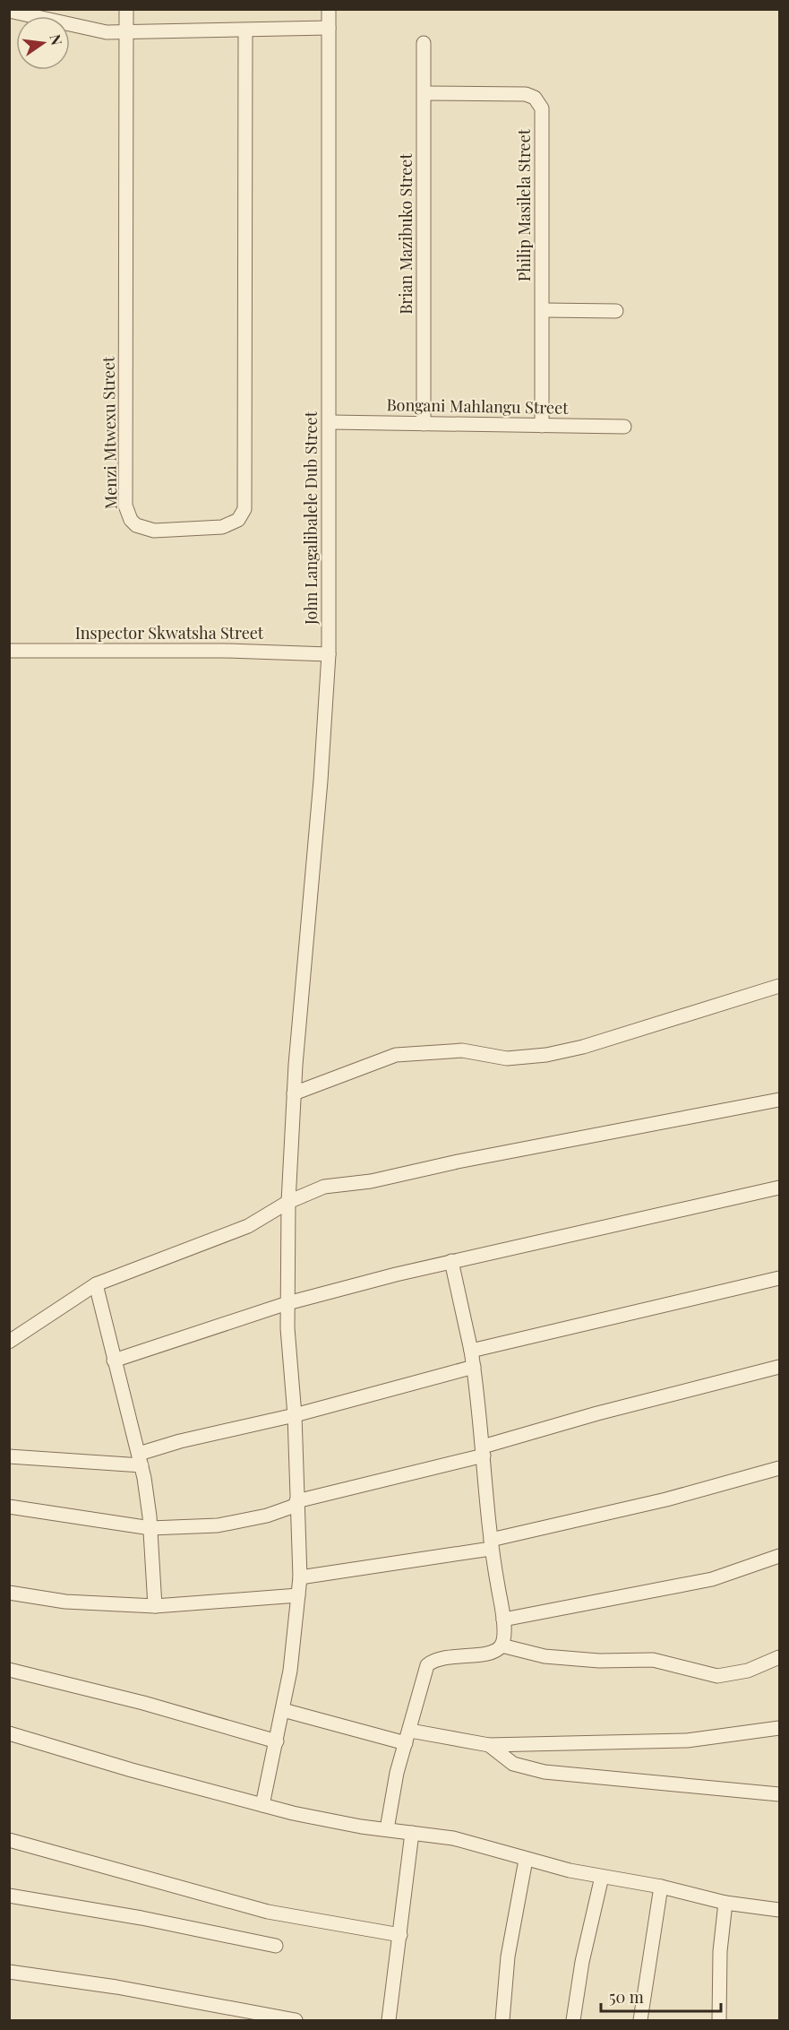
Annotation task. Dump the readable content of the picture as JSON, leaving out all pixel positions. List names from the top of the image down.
{
  "streets": {
    "street": [
      "Philip Masilela Street",
      "Brian Mazibuko Street",
      "Bongani Mahlangu Street",
      "Menzi Mtwexu Street",
      "John Langalibalele Dub Street",
      "Inspector Skwatsha Street"
    ]
  },
  "crossings": [
    ["Philip Masilela Street", "Brian Mazibuko Street"],
    ["Philip Masilela Street", "Bongani Mahlangu Street"],
    ["Brian Mazibuko Street", "Bongani Mahlangu Street"],
    ["Bongani Mahlangu Street", "John Langalibalele Dub Street"],
    ["John Langalibalele Dub Street", "Inspector Skwatsha Street"]
  ],
  "scale_bar": "50 m",
  "north": "right"
}
